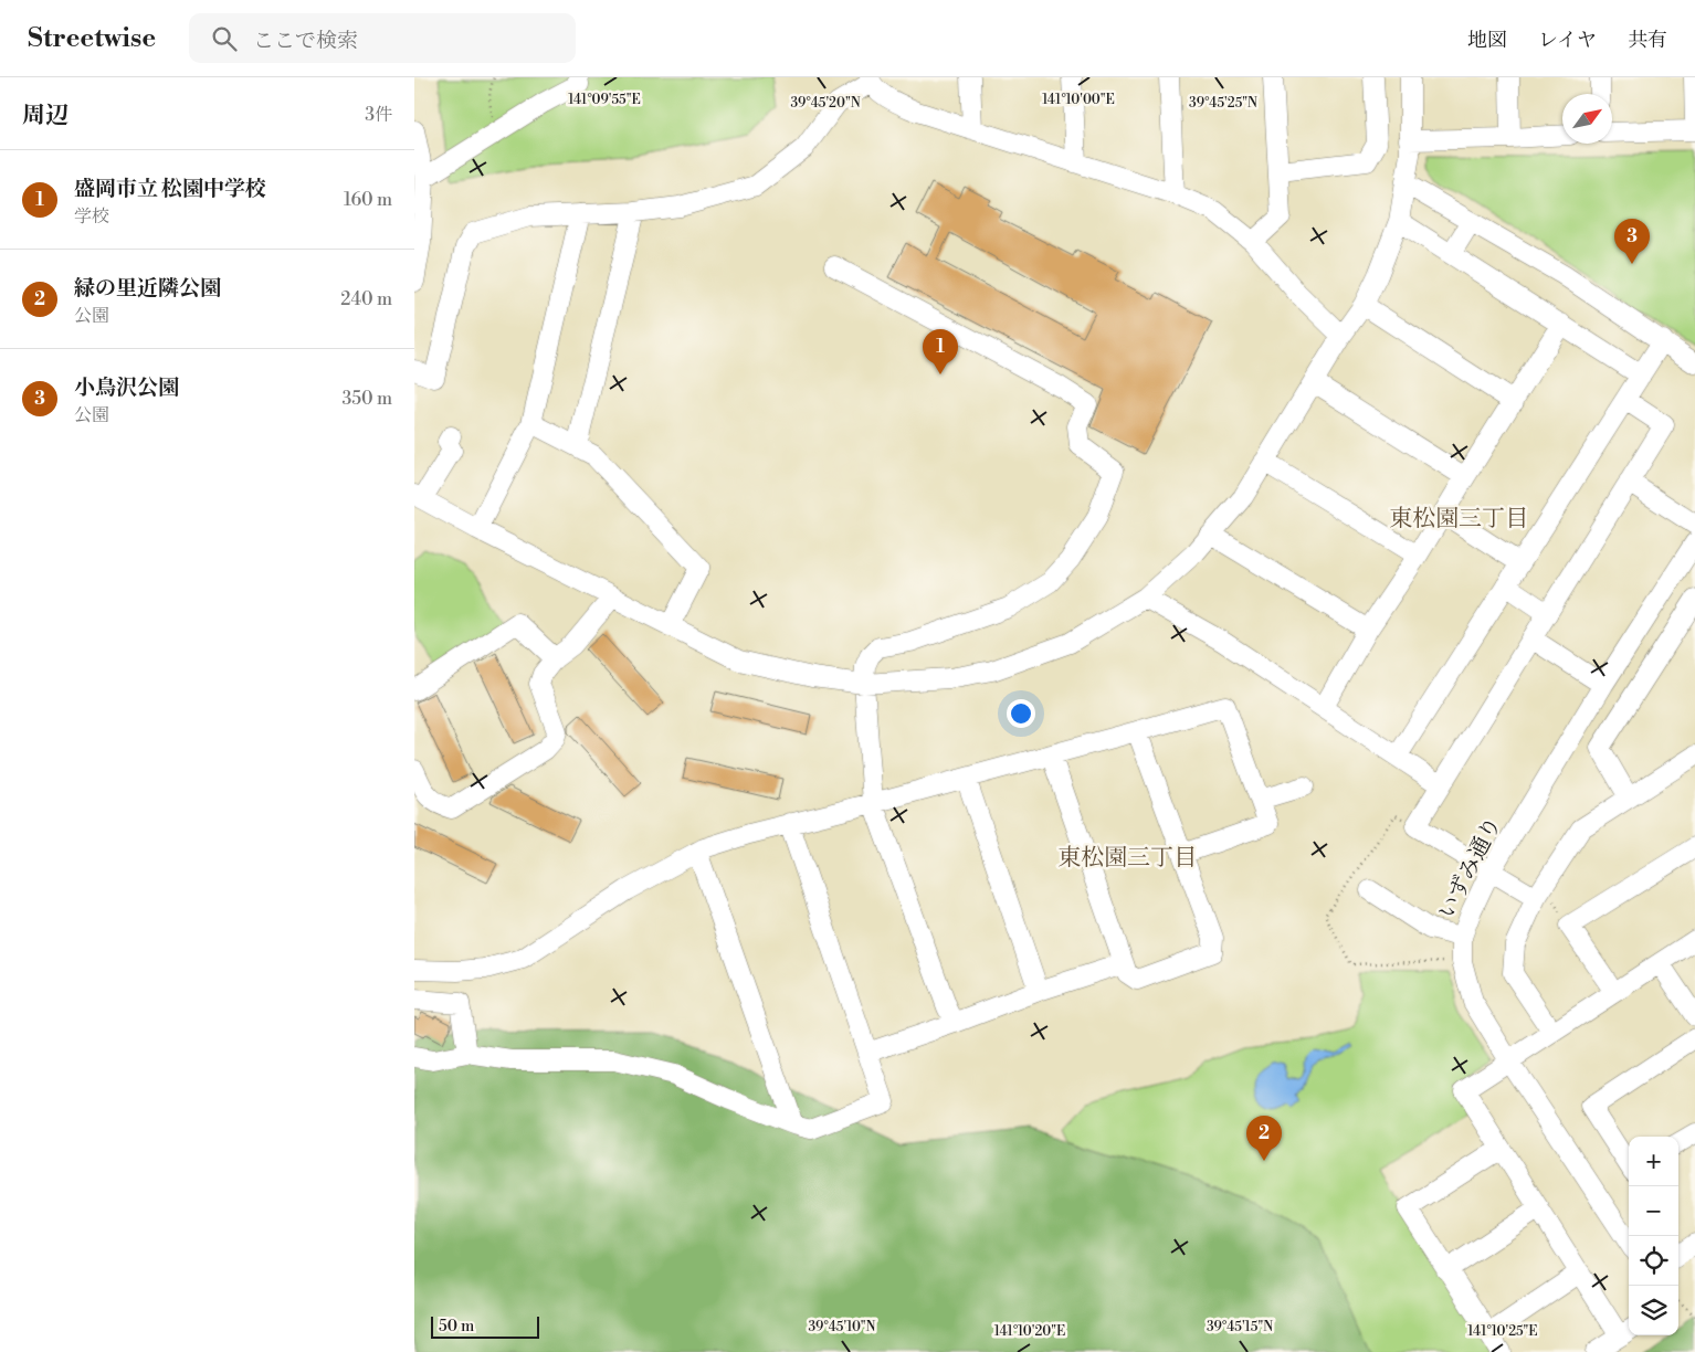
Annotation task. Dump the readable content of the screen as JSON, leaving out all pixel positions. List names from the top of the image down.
{
  "streets": {
    "street": ["いずみ通り"]
  },
  "districts": ["東松園三丁目", "東松園三丁目"],
  "scale_bar": "50 m",
  "north": "top right",
  "page": {
    "header": "Streetwise",
    "search": "ここで検索",
    "nav": ["地図", "レイヤ", "共有"],
    "heading": ["周辺", "3件"],
    "list": [
      {
        "mark": "1",
        "name": "盛岡市立 松園中学校",
        "note": "学校",
        "value": "160 m"
      },
      {
        "mark": "2",
        "name": "緑の里近隣公園",
        "note": "公園",
        "value": "240 m"
      },
      {
        "mark": "3",
        "name": "小鳥沢公園",
        "note": "公園",
        "value": "350 m"
      }
    ],
    "pins": ["3", "1", "2"],
    "map_buttons": ["+", "−"],
    "scale": "50 m"
  },
  "coordinates": [
    "141°09'55\"E",
    "141°10'00\"E",
    "39°45'20\"N",
    "39°45'25\"N",
    "39°45'10\"N",
    "39°45'15\"N",
    "141°10'20\"E",
    "141°10'25\"E"
  ]
}
